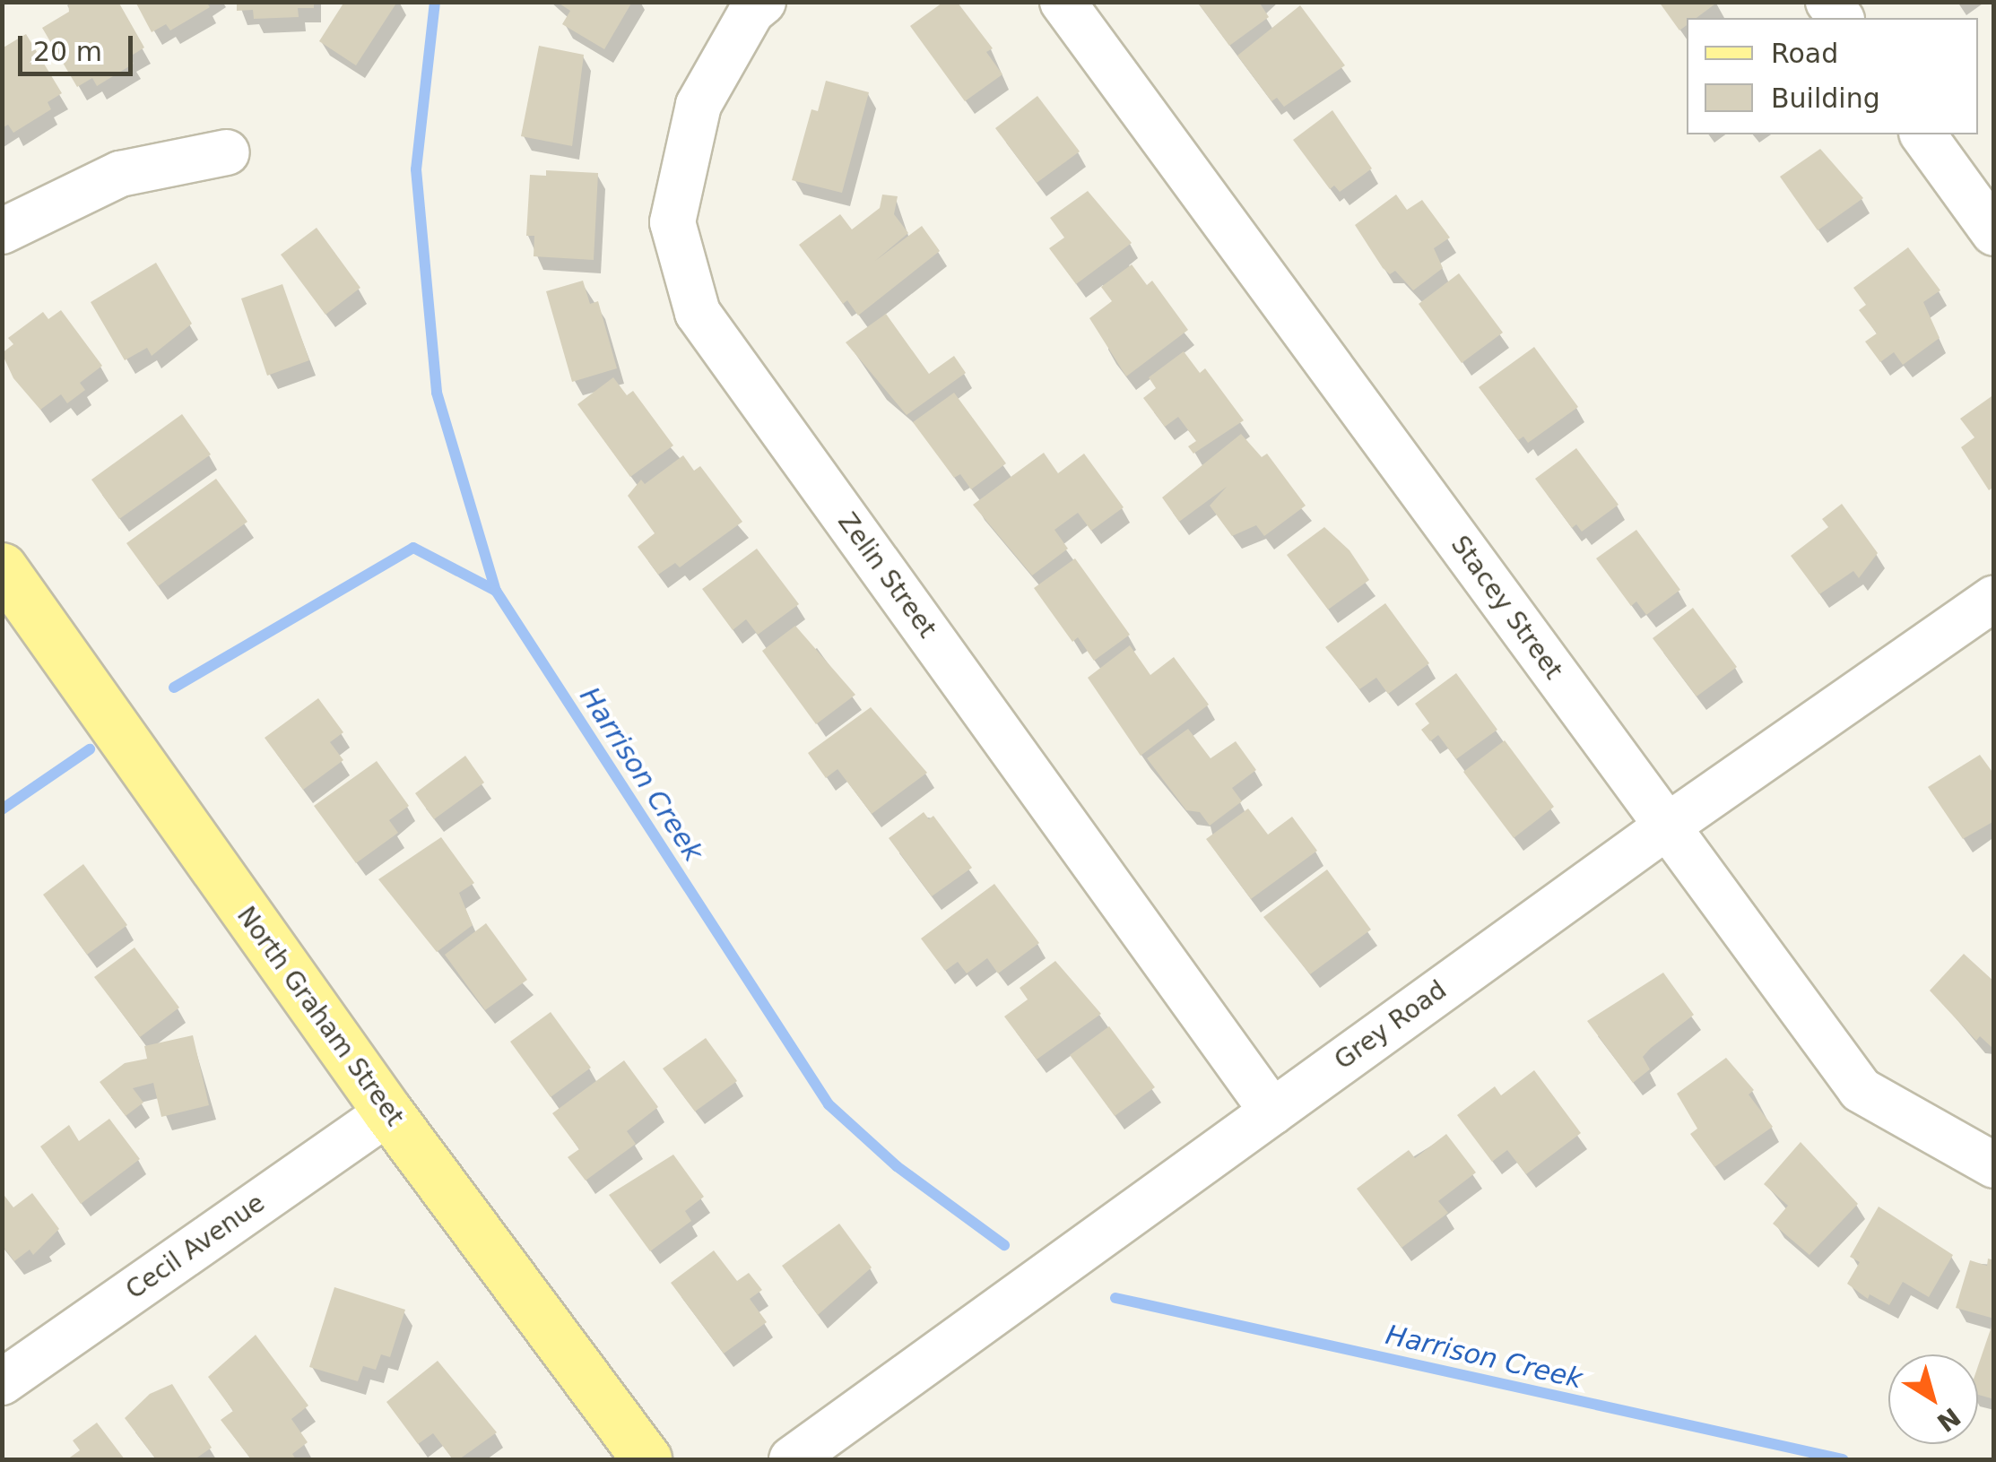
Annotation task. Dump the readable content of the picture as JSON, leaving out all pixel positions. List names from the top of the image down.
{
  "streets": {
    "main road": ["North Graham Street"],
    "street": [
      "Zelin Street",
      "Stacey Street",
      "Grey Road",
      "Cecil Avenue"
    ]
  },
  "crossings": [
    ["Zelin Street", "Grey Road"],
    ["Stacey Street", "Grey Road"],
    ["North Graham Street", "Cecil Avenue"]
  ],
  "water": ["Harrison Creek"],
  "legend": ["Road", "Building"],
  "scale_bar": "20 m",
  "north": "bottom right"
}
